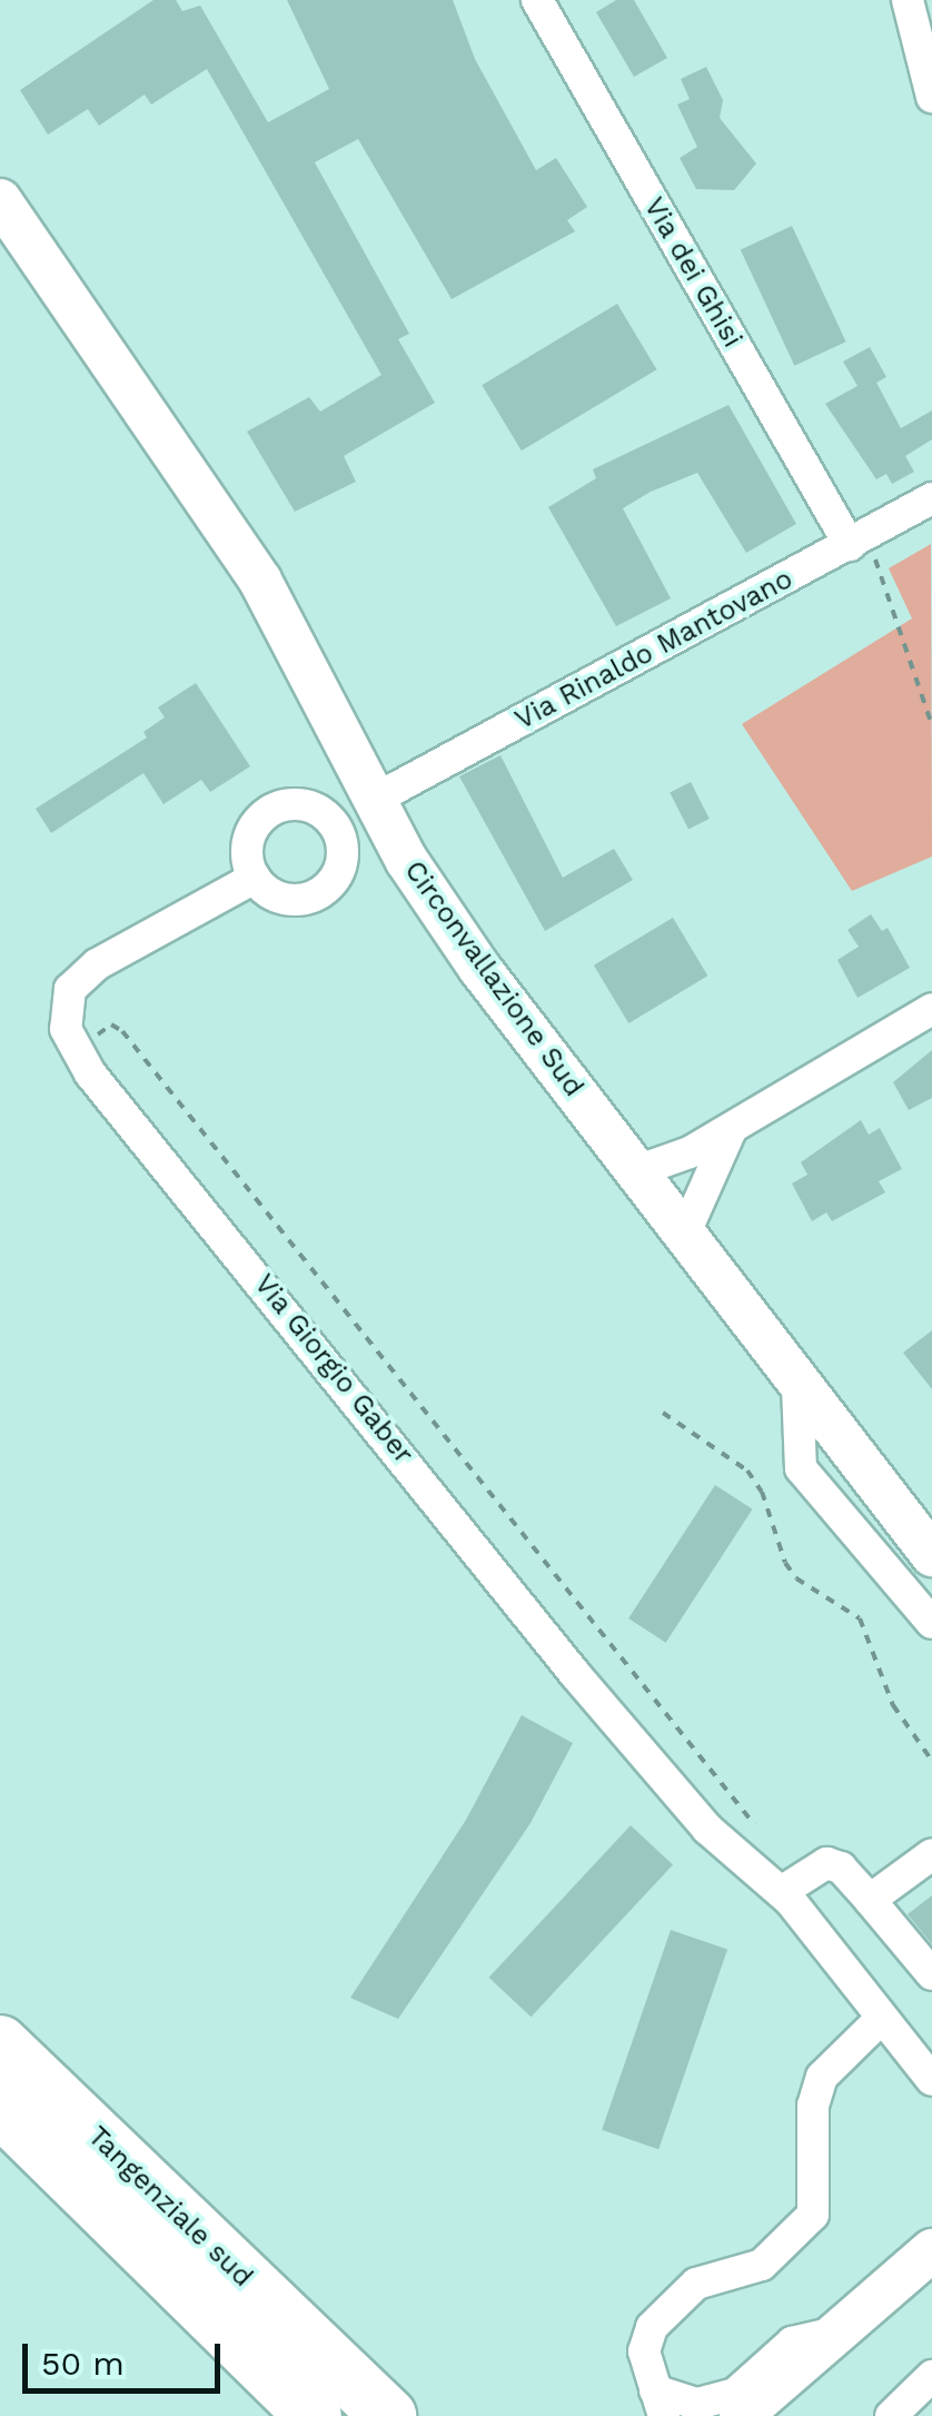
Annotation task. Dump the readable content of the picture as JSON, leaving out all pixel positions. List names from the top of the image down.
{
  "streets": {
    "highway": ["Tangenziale sud"],
    "main road": ["Circonvallazione Sud"],
    "street": ["Via dei Ghisi", "Via Rinaldo Mantovano", "Via Giorgio Gaber"]
  },
  "crossings": [
    ["Via dei Ghisi", "Via Rinaldo Mantovano"],
    ["Via Rinaldo Mantovano", "Circonvallazione Sud"]
  ],
  "scale_bar": "50 m"
}
